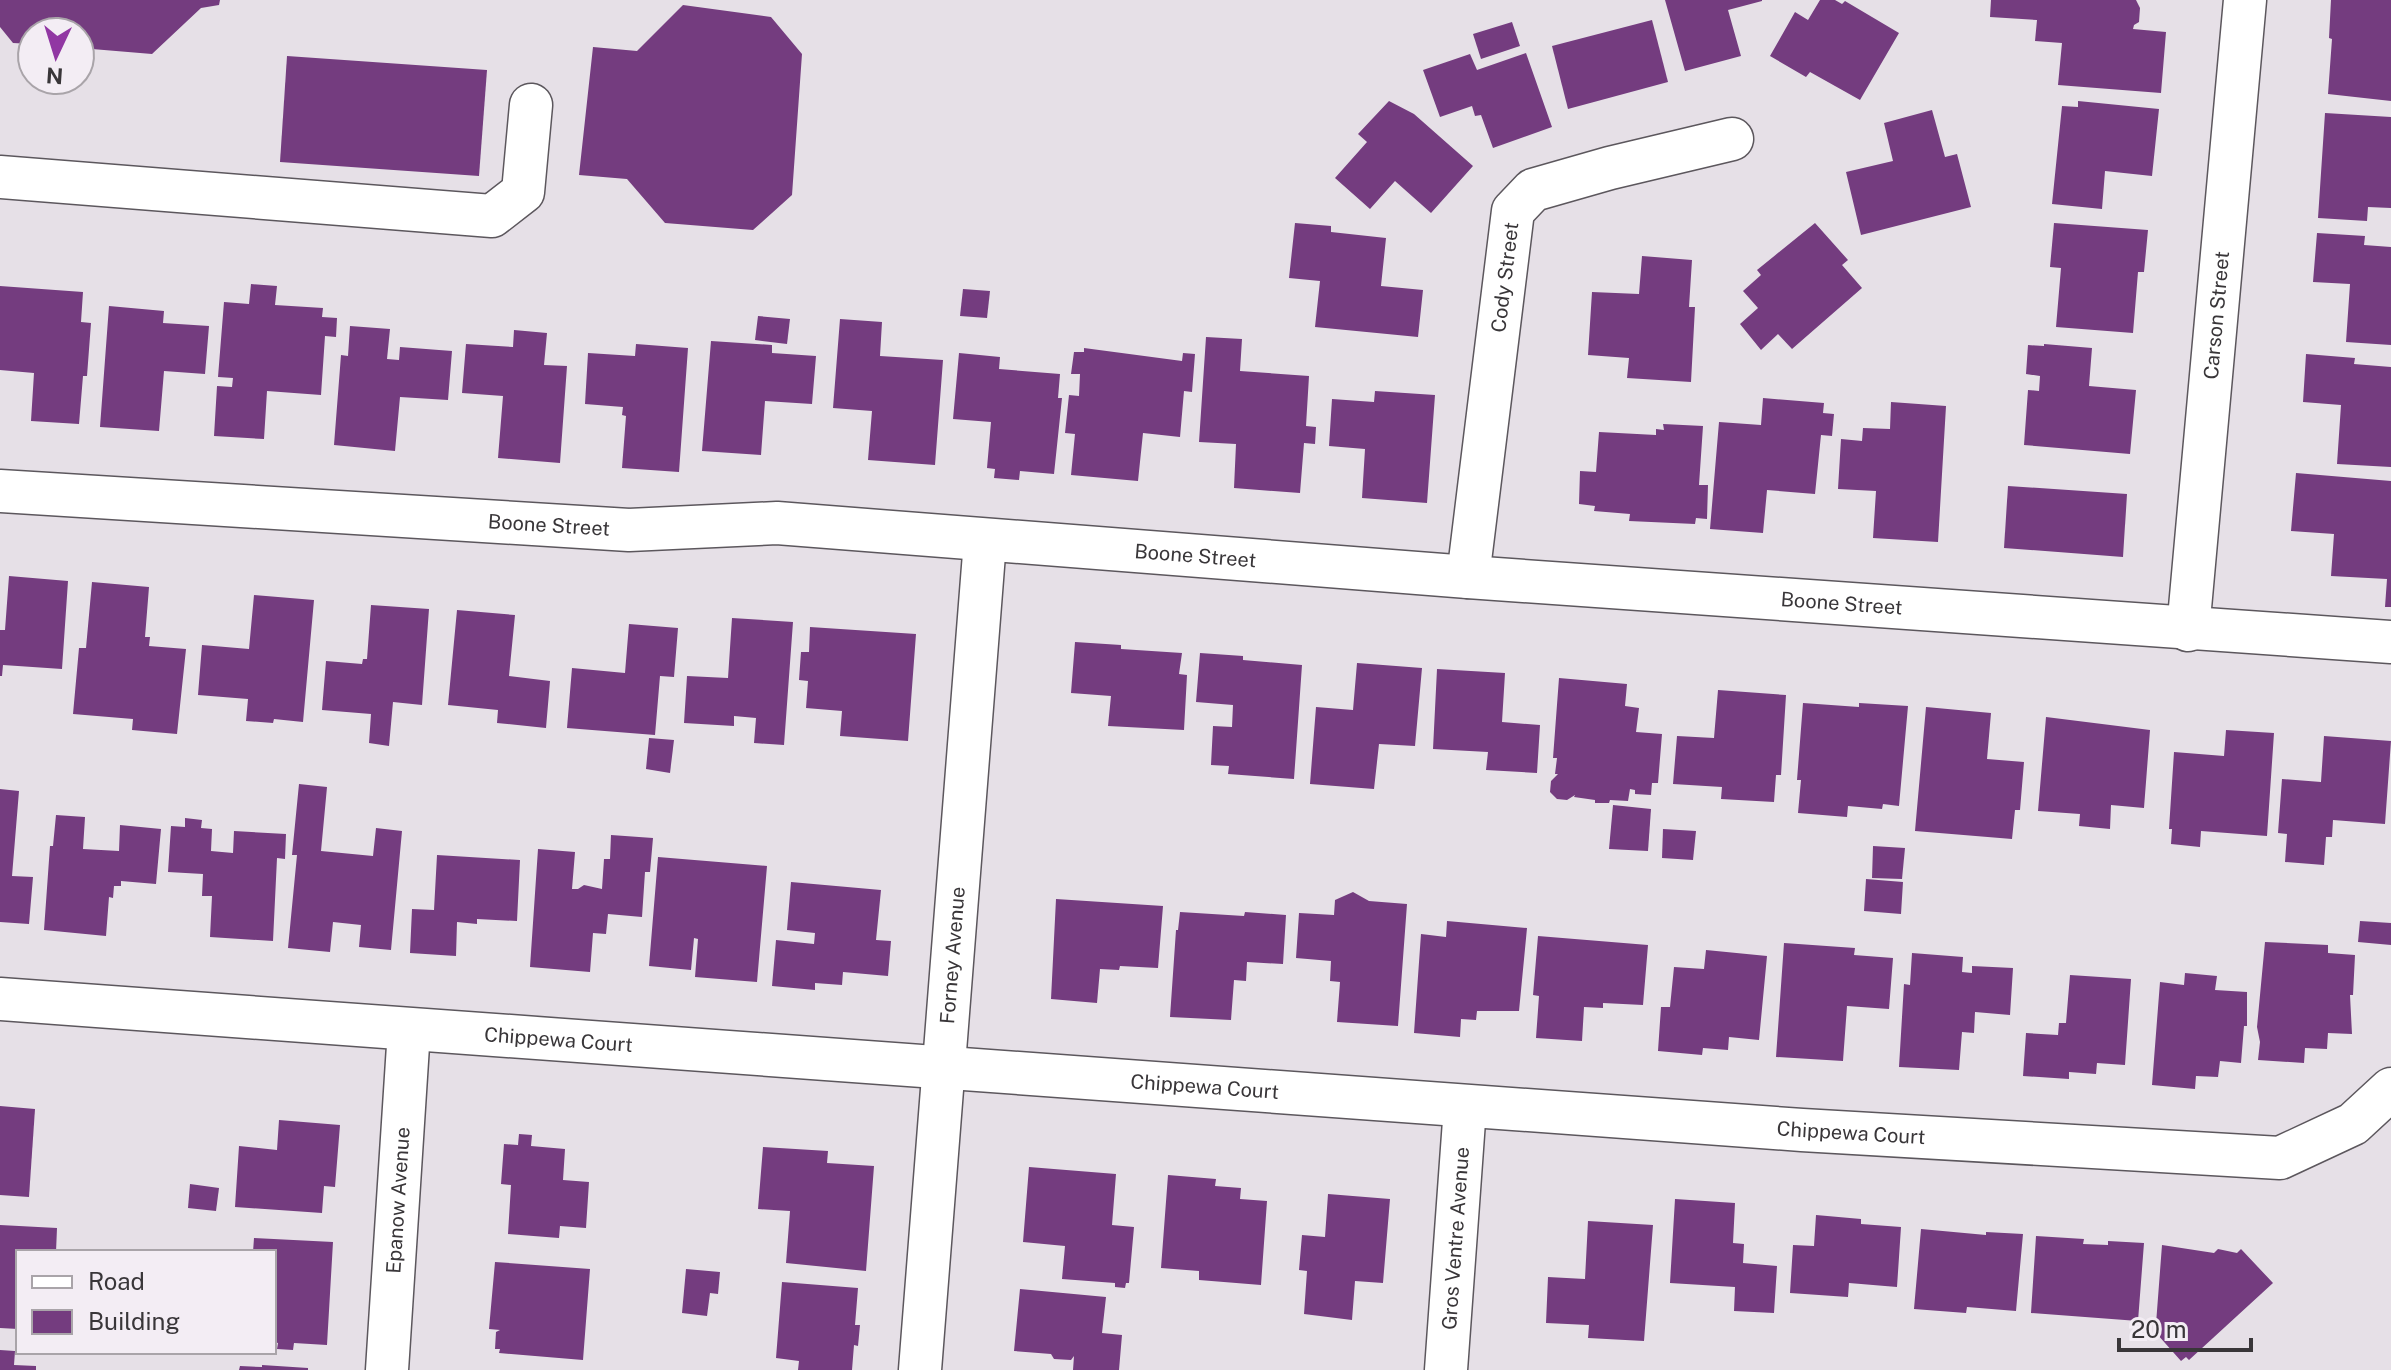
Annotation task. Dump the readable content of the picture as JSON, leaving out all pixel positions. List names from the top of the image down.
{
  "streets": {
    "street": [
      "Cody Street",
      "Carson Street",
      "Boone Street",
      "Forney Avenue",
      "Chippewa Court",
      "Epanow Avenue",
      "Gros Ventre Avenue"
    ]
  },
  "crossings": [
    ["Cody Street", "Boone Street"],
    ["Carson Street", "Boone Street"],
    ["Boone Street", "Forney Avenue"],
    ["Forney Avenue", "Chippewa Court"],
    ["Chippewa Court", "Epanow Avenue"],
    ["Chippewa Court", "Gros Ventre Avenue"]
  ],
  "legend": ["Road", "Building"],
  "scale_bar": "20 m",
  "north": "bottom"
}
